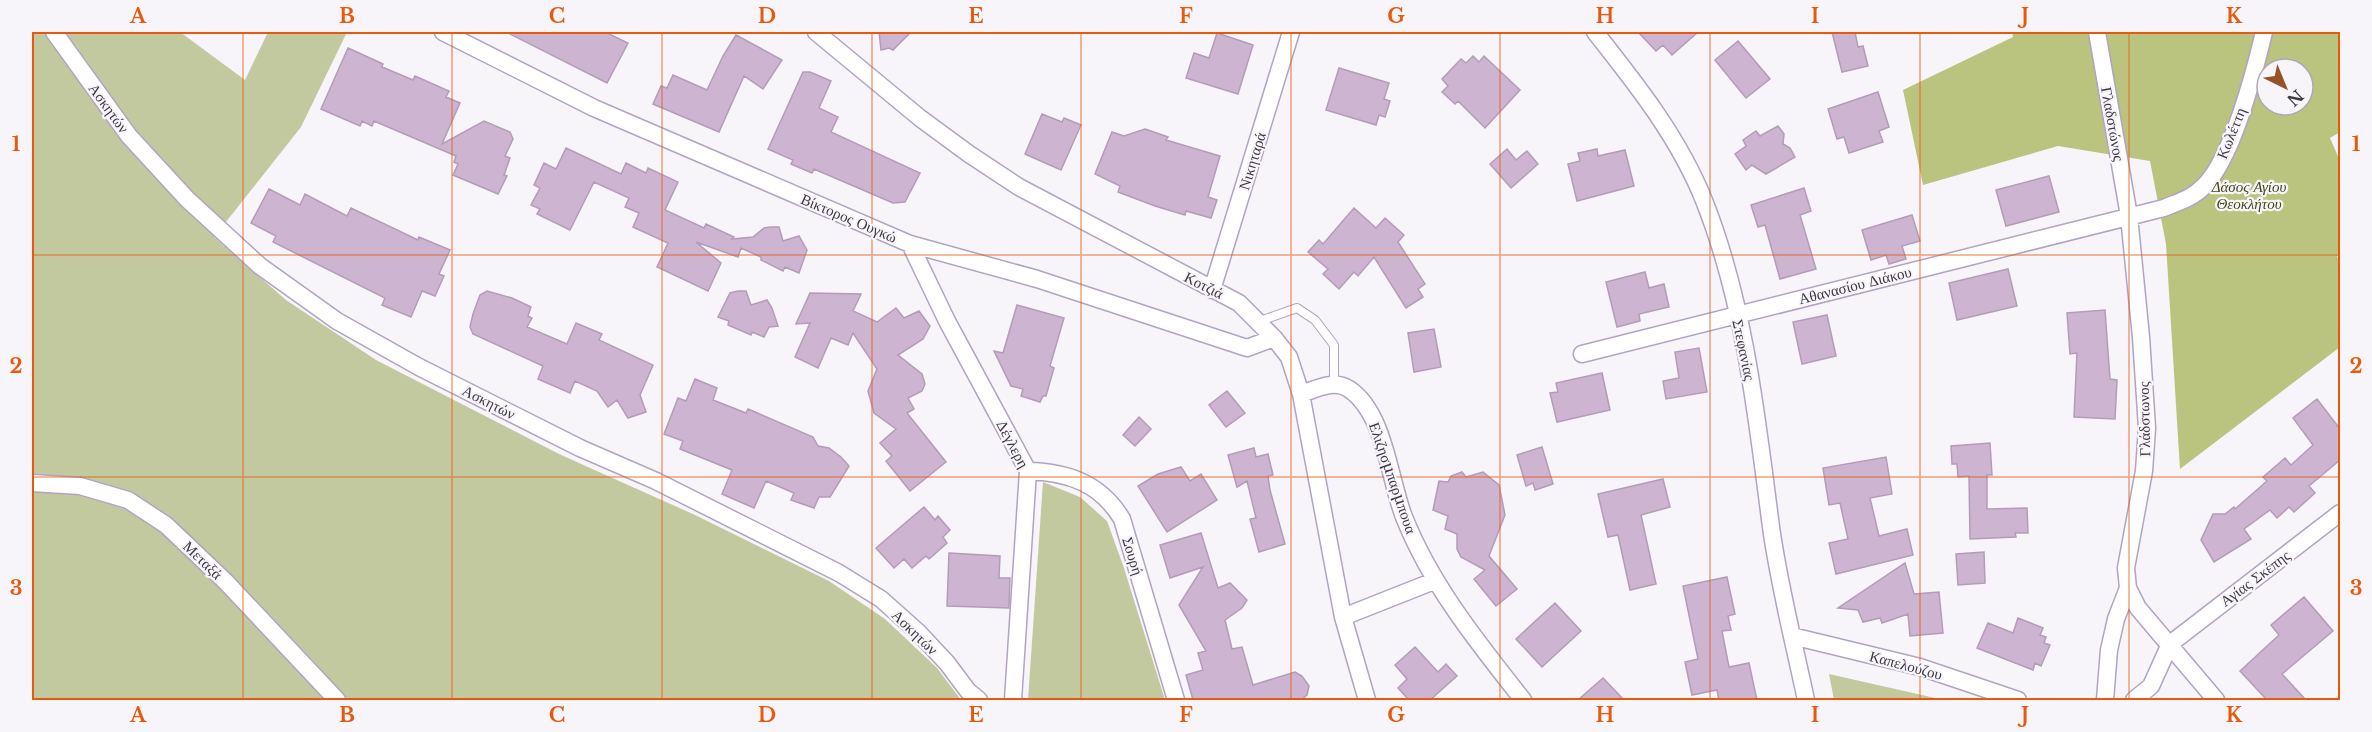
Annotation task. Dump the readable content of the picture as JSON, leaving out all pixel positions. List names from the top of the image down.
{
  "streets": {
    "street": [
      "Ασκητών",
      "Γλαδστώνος",
      "Κωλέττη",
      "Νικηταρά",
      "Βίκτορος Ουγκώ",
      "Κοτζιά",
      "Αθανασίου Διάκου",
      "Στεφανίας",
      "Γλάδστωνος",
      "Δέγλερη",
      "Ελιζησμπαρμπουα",
      "Σουρή",
      "Μεταξά",
      "Αγίας Σκέπης",
      "Καπελούζου"
    ]
  },
  "crossings": [
    ["Γλαδστώνος", "Κωλέττη"],
    ["Γλαδστώνος", "Αθανασίου Διάκου"],
    ["Γλαδστώνος", "Γλάδστωνος"],
    ["Κωλέττη", "Αθανασίου Διάκου"],
    ["Κωλέττη", "Γλάδστωνος"],
    ["Νικηταρά", "Κοτζιά"],
    ["Βίκτορος Ουγκώ", "Κοτζιά"],
    ["Βίκτορος Ουγκώ", "Δέγλερη"],
    ["Αθανασίου Διάκου", "Στεφανίας"],
    ["Αθανασίου Διάκου", "Γλάδστωνος"],
    ["Στεφανίας", "Καπελούζου"],
    ["Δέγλερη", "Σουρή"]
  ],
  "parks": ["Δάσος Αγίου Θεοκλήτου"],
  "north": "bottom right",
  "grid": {
    "columns": [
      "A",
      "B",
      "C",
      "D",
      "E",
      "F",
      "G",
      "H",
      "I",
      "J",
      "K"
    ],
    "rows": ["1", "2", "3"]
  }
}
